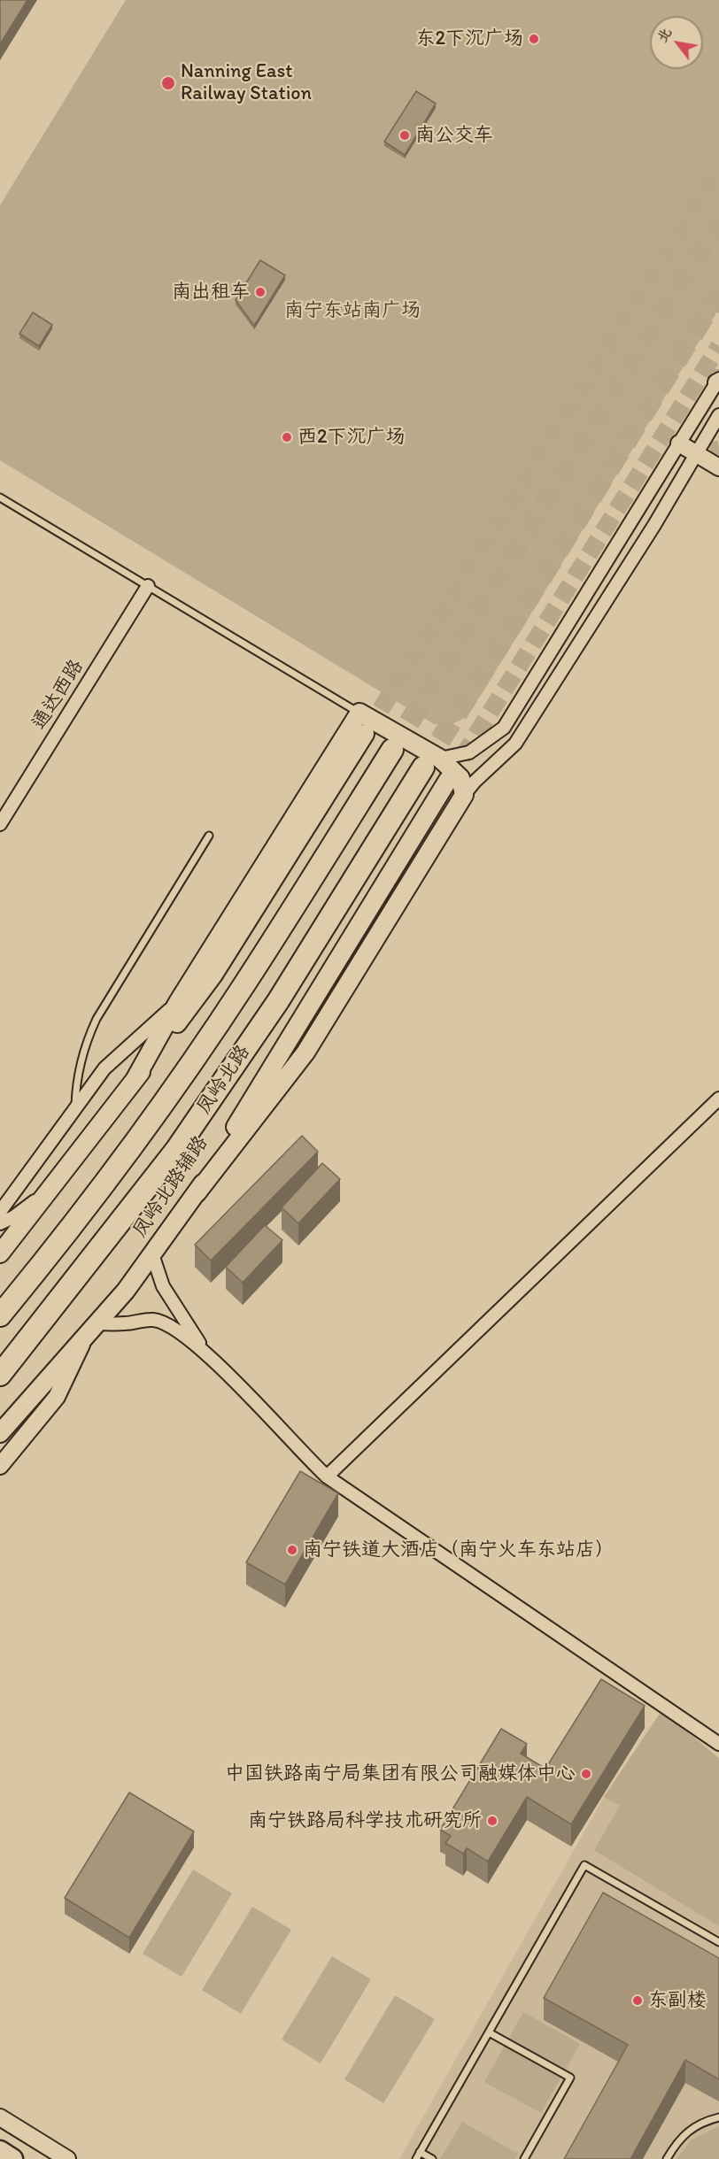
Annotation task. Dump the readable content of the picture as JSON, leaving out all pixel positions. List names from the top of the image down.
{
  "streets": {
    "highway": ["凤岭北路"],
    "main road": ["凤岭北路辅路"],
    "street": ["通达西路"]
  },
  "parks": ["南宁东站南广场"],
  "places": [
    "东2下沉广场",
    "Nanning East Railway Station",
    "南公交车",
    "南出租车",
    "西2下沉广场",
    "南宁铁道大酒店（南宁火车东站店）",
    "中国铁路南宁局集团有限公司融媒体中心",
    "南宁铁路局科学技术研究所",
    "东副楼"
  ],
  "north": "top left"
}
